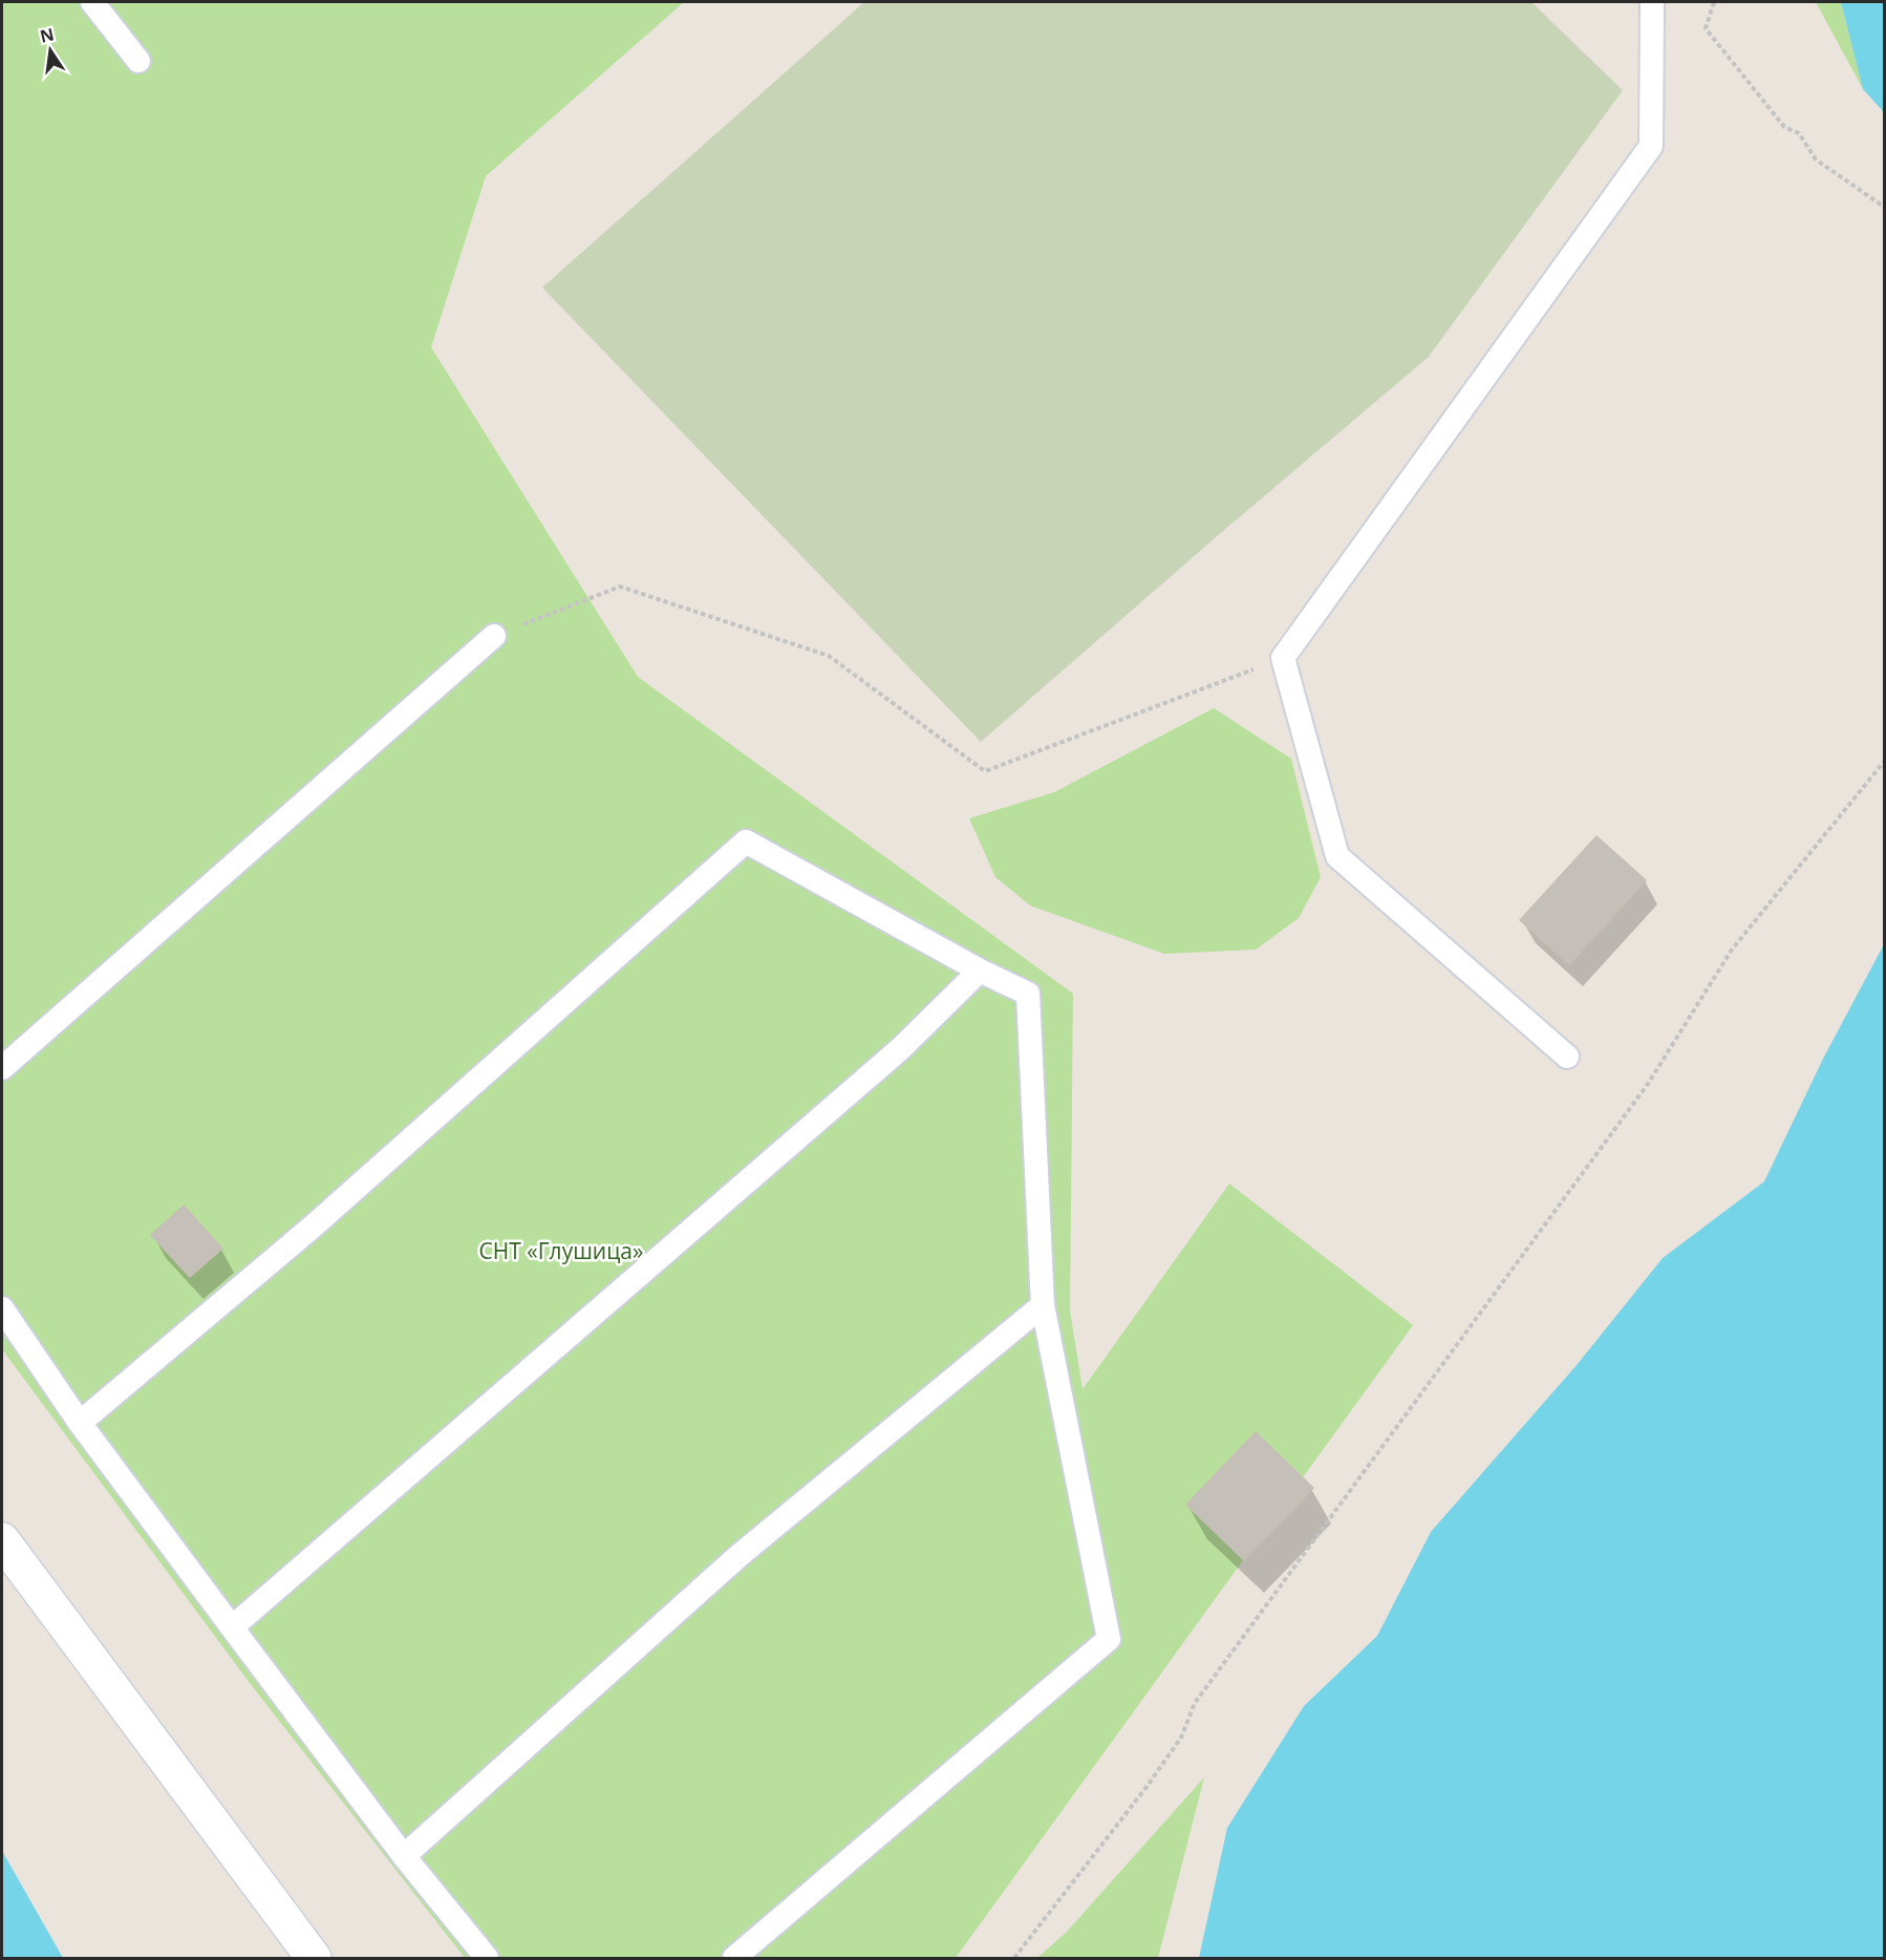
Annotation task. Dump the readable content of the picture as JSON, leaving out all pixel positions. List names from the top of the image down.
{
  "parks": ["СНТ «Глушица»"],
  "north": "top"
}
